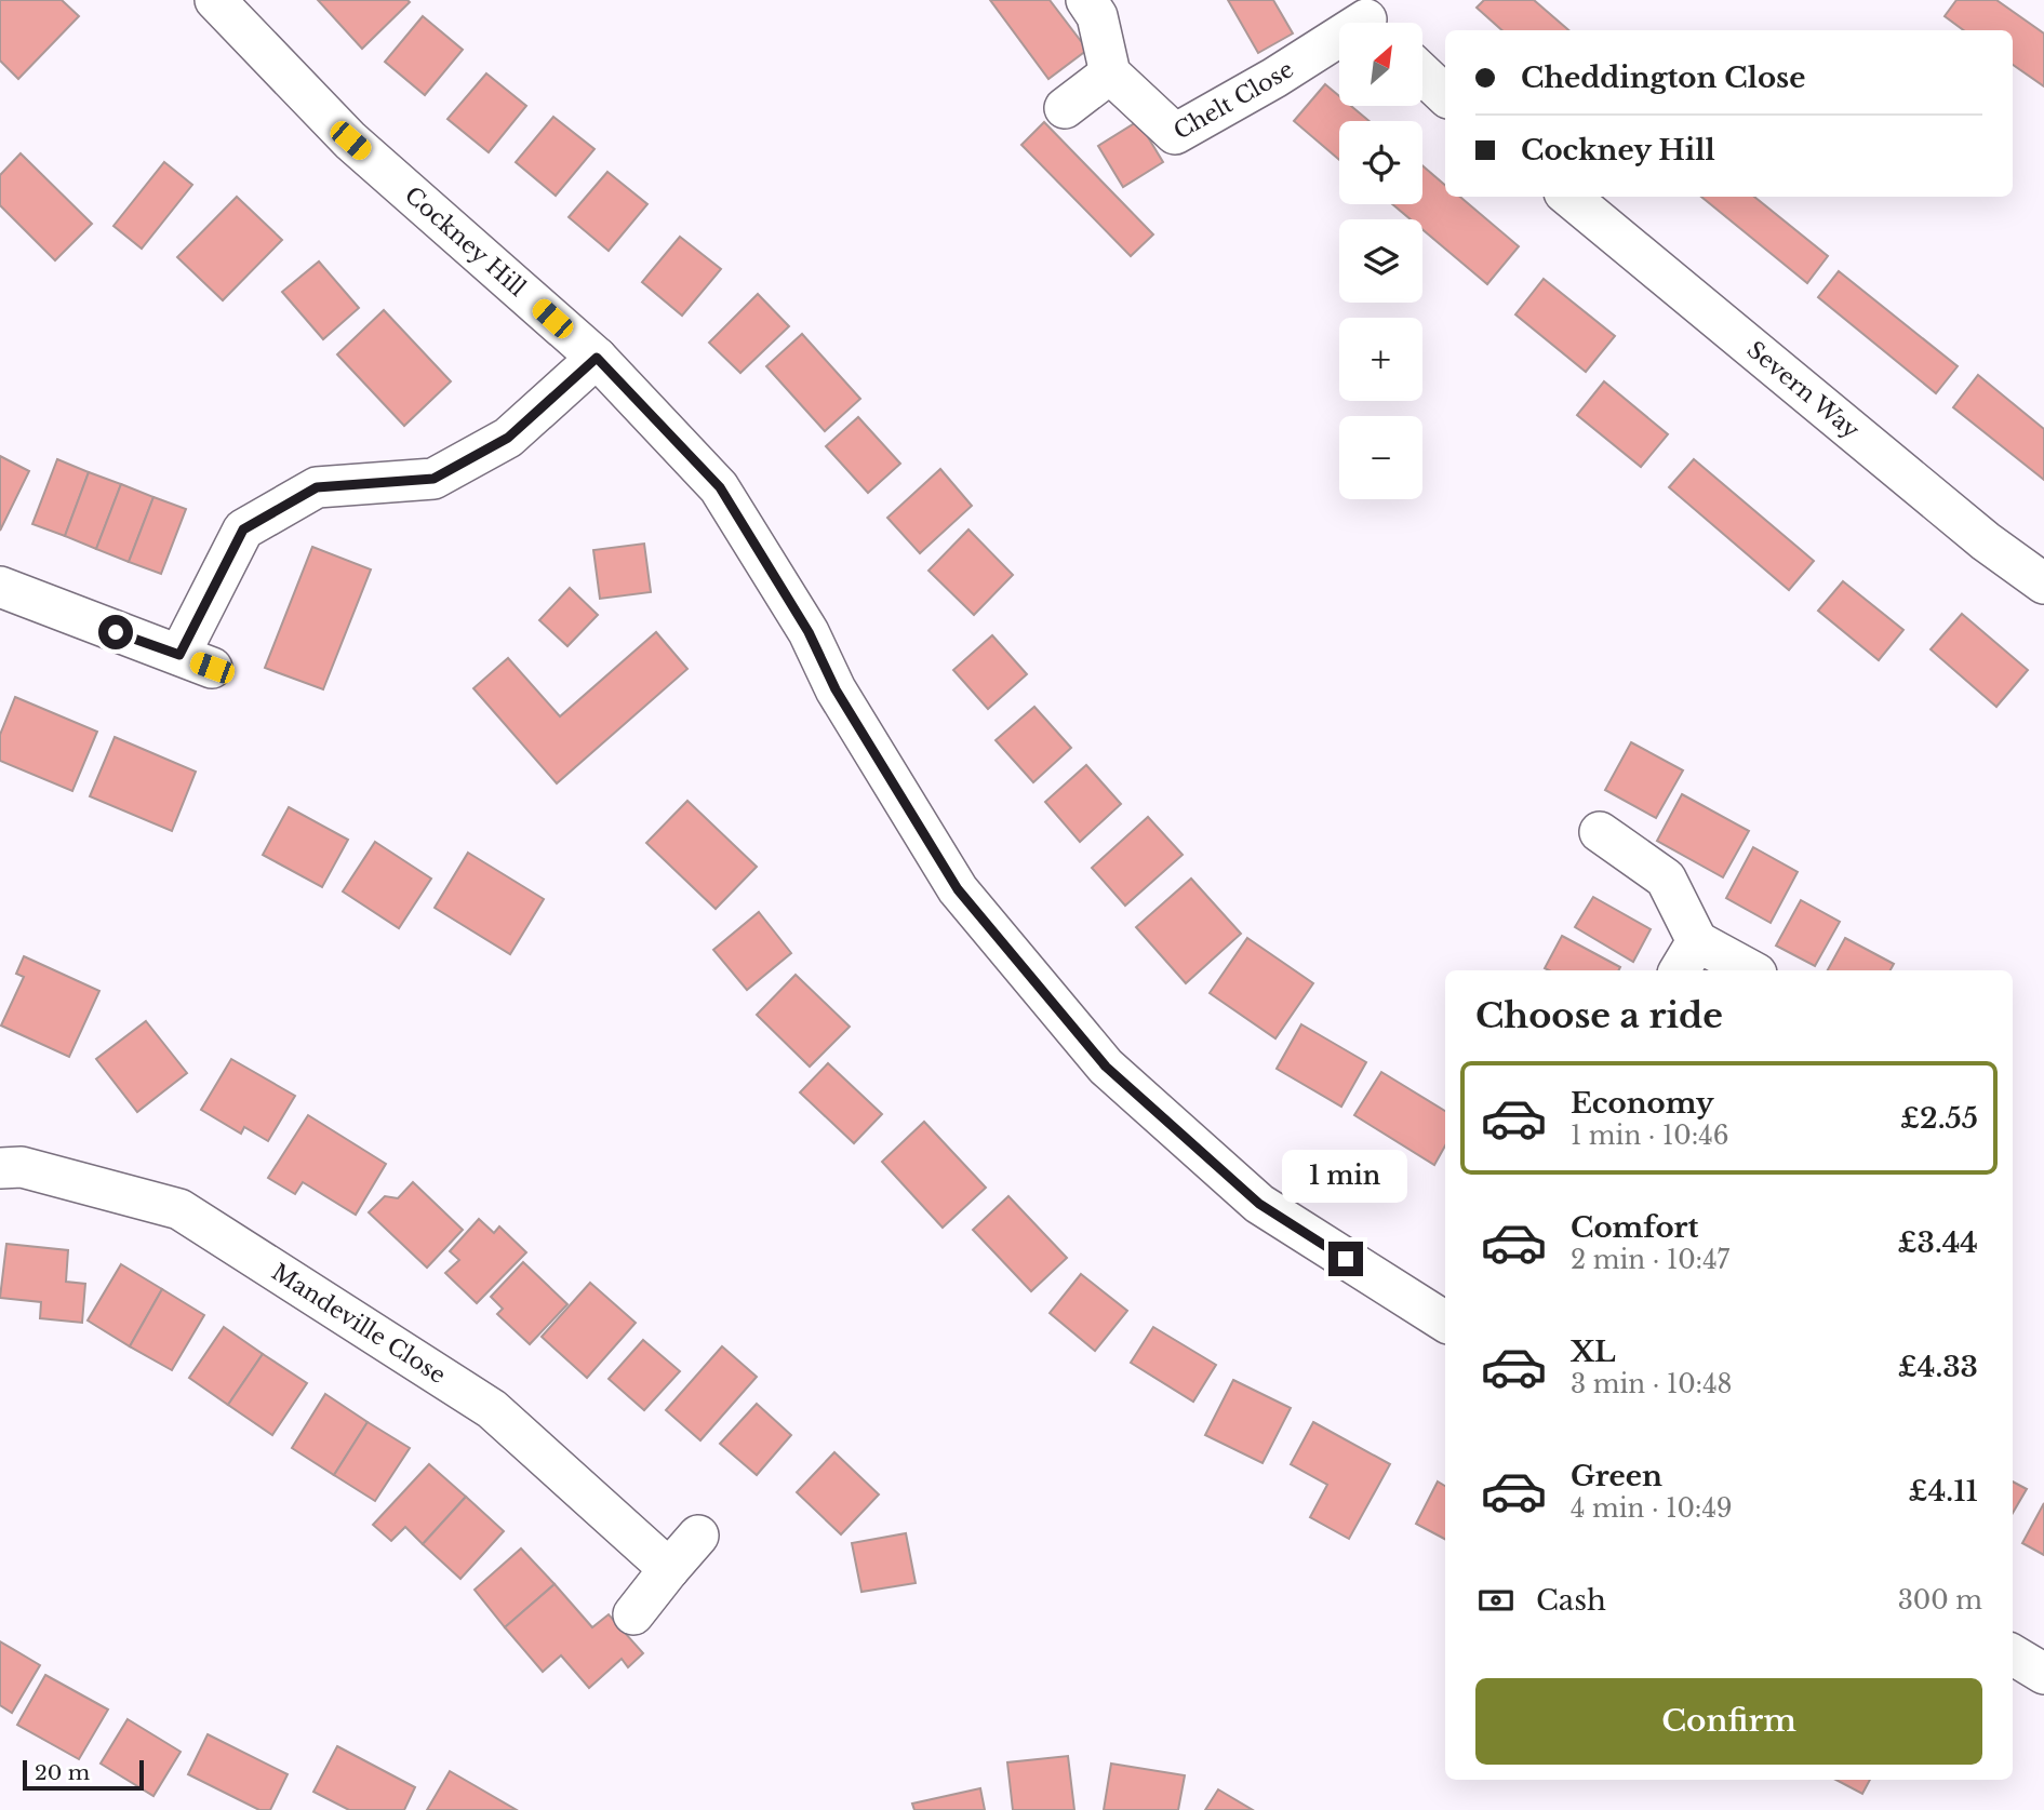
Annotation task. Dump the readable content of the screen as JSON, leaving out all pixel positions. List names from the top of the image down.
{
  "streets": {
    "street": [
      "Chelt Close",
      "Cockney Hill",
      "Severn Way",
      "Mandeville Close"
    ]
  },
  "scale_bar": "20 m",
  "north": "top right",
  "page": {
    "map_buttons": ["+", "−"],
    "banner": ["Cheddington Close", "Cockney Hill"],
    "heading": "Choose a ride",
    "list": [
      {
        "name": "Economy",
        "note": "1 min · 10:46",
        "value": "£2.55"
      },
      {
        "name": "Comfort",
        "note": "2 min · 10:47",
        "value": "£3.44"
      },
      {
        "name": "XL",
        "note": "3 min · 10:48",
        "value": "£4.33"
      },
      {
        "name": "Green",
        "note": "4 min · 10:49",
        "value": "£4.11"
      }
    ],
    "bubble": "1 min",
    "pay": ["Cash", "300 m"],
    "buttons": "Confirm",
    "scale": "20 m"
  }
}
